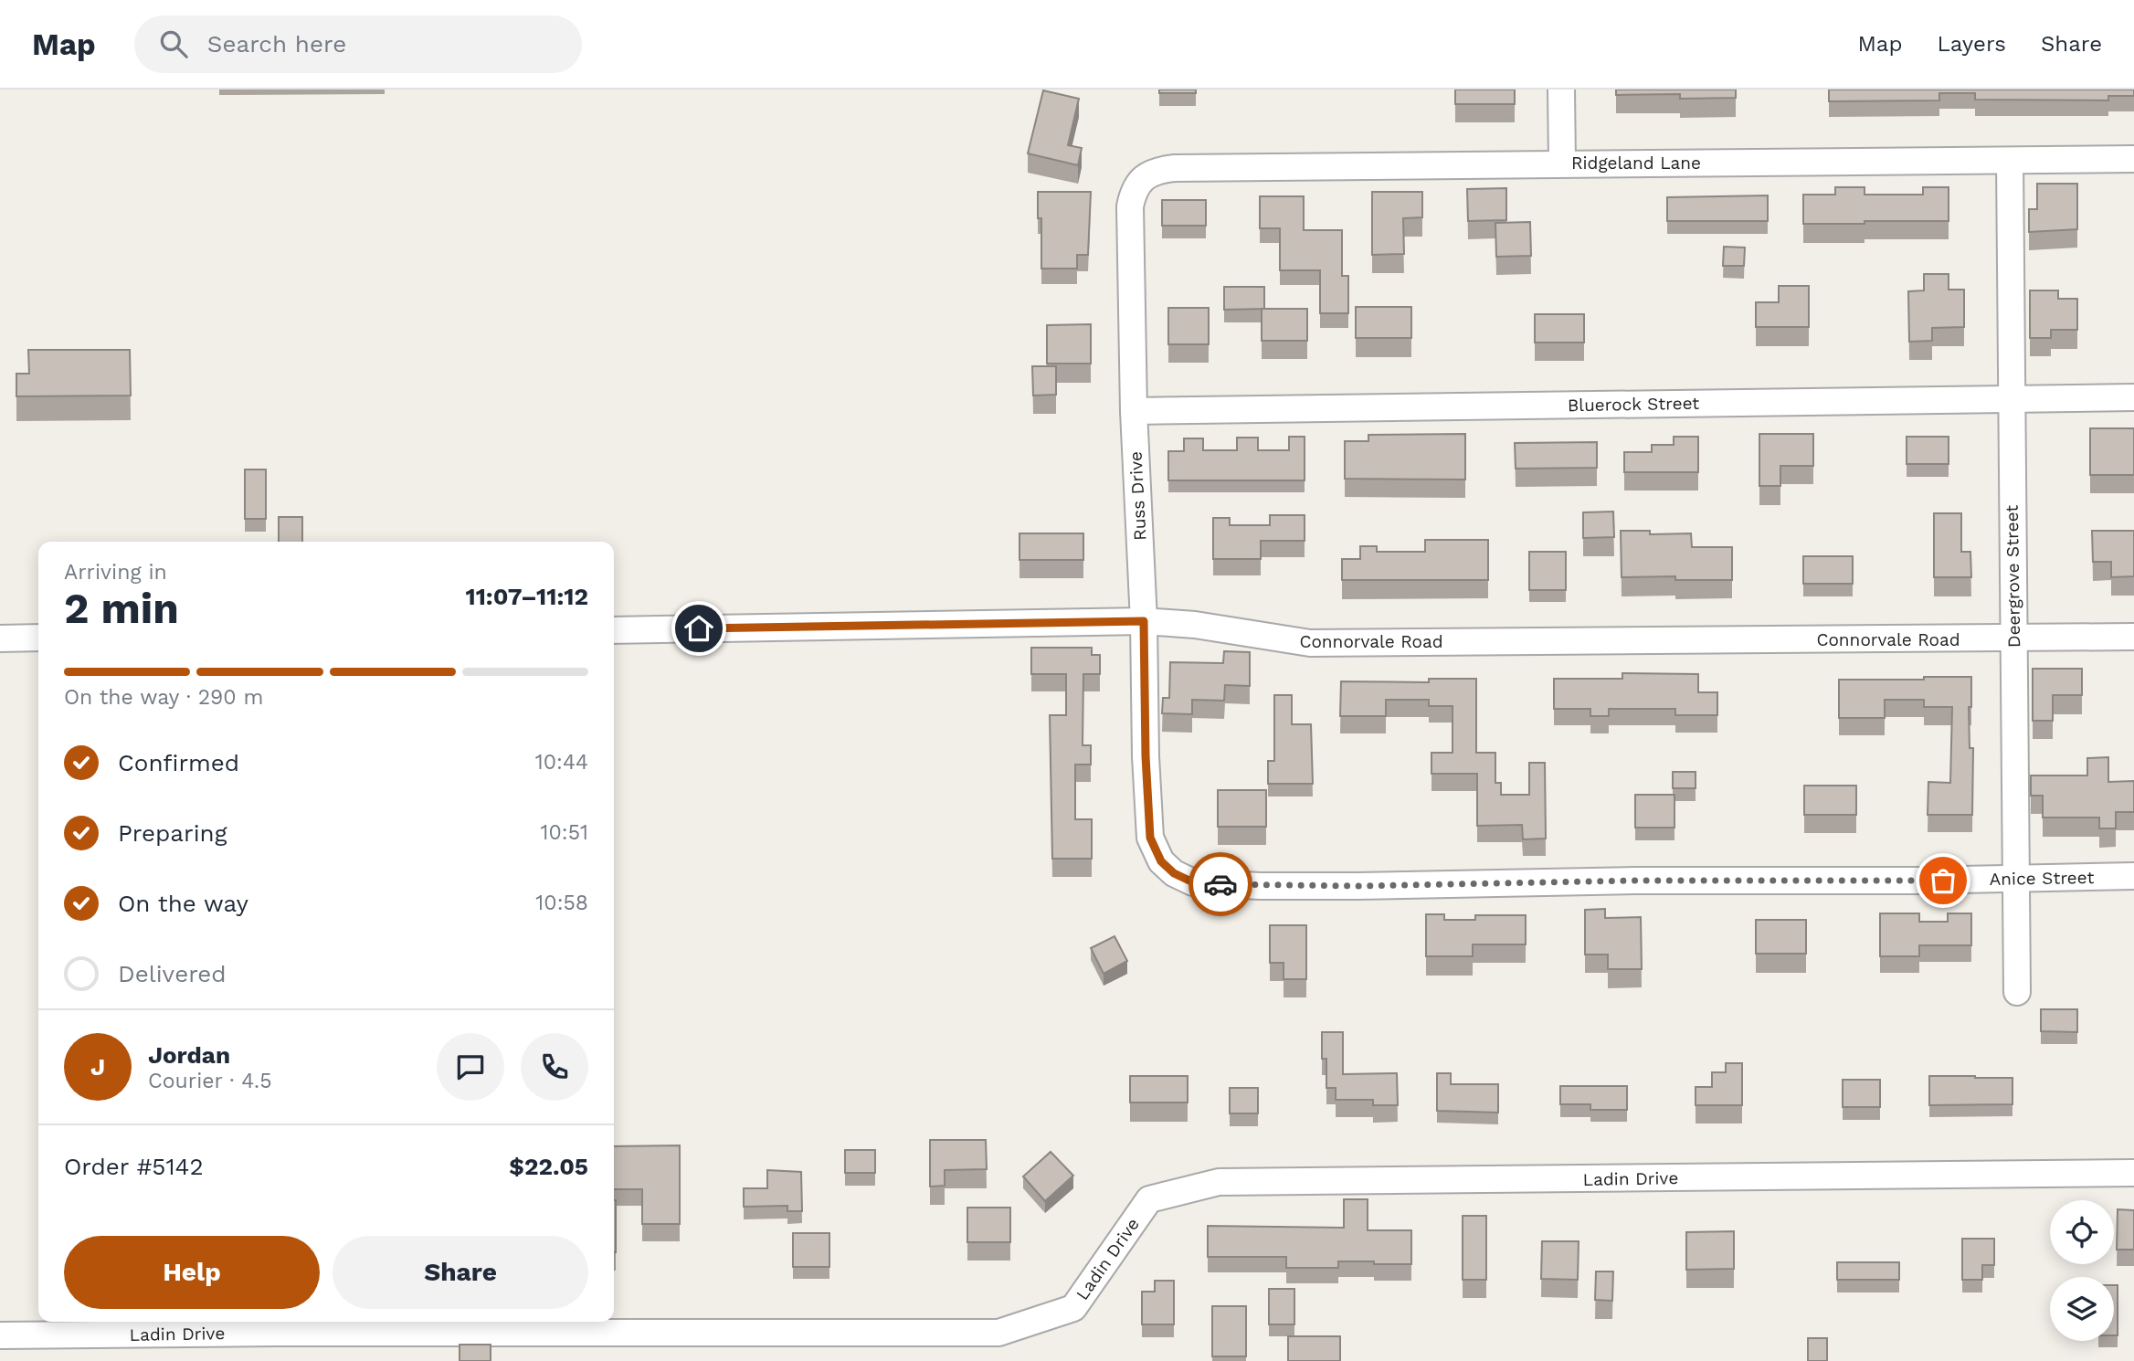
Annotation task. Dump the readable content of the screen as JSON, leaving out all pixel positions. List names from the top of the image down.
{
  "streets": {
    "street": [
      "Ridgeland Lane",
      "Bluerock Street",
      "Russ Drive",
      "Deergrove Street",
      "Connorvale Road",
      "Anice Street",
      "Ladin Drive"
    ]
  },
  "crossings": [
    ["Ridgeland Lane", "Russ Drive"],
    ["Ridgeland Lane", "Deergrove Street"],
    ["Bluerock Street", "Russ Drive"],
    ["Bluerock Street", "Deergrove Street"],
    ["Russ Drive", "Connorvale Road"],
    ["Russ Drive", "Anice Street"],
    ["Deergrove Street", "Connorvale Road"],
    ["Deergrove Street", "Anice Street"]
  ],
  "page": {
    "header": "Map",
    "search": "Search here",
    "nav": ["Map", "Layers", "Share"],
    "heading": ["2 min", "Arriving in", "11:07–11:12"],
    "panel": [
      "Jordan",
      "Courier · 4.5",
      "Order #5142",
      "$22.05"
    ],
    "bar": "On the way · 290 m",
    "list": [
      ["Confirmed", "10:44"],
      ["Preparing", "10:51"],
      ["On the way", "10:58"],
      "Delivered"
    ],
    "round": "J",
    "buttons": ["Help", "Share"]
  }
}
